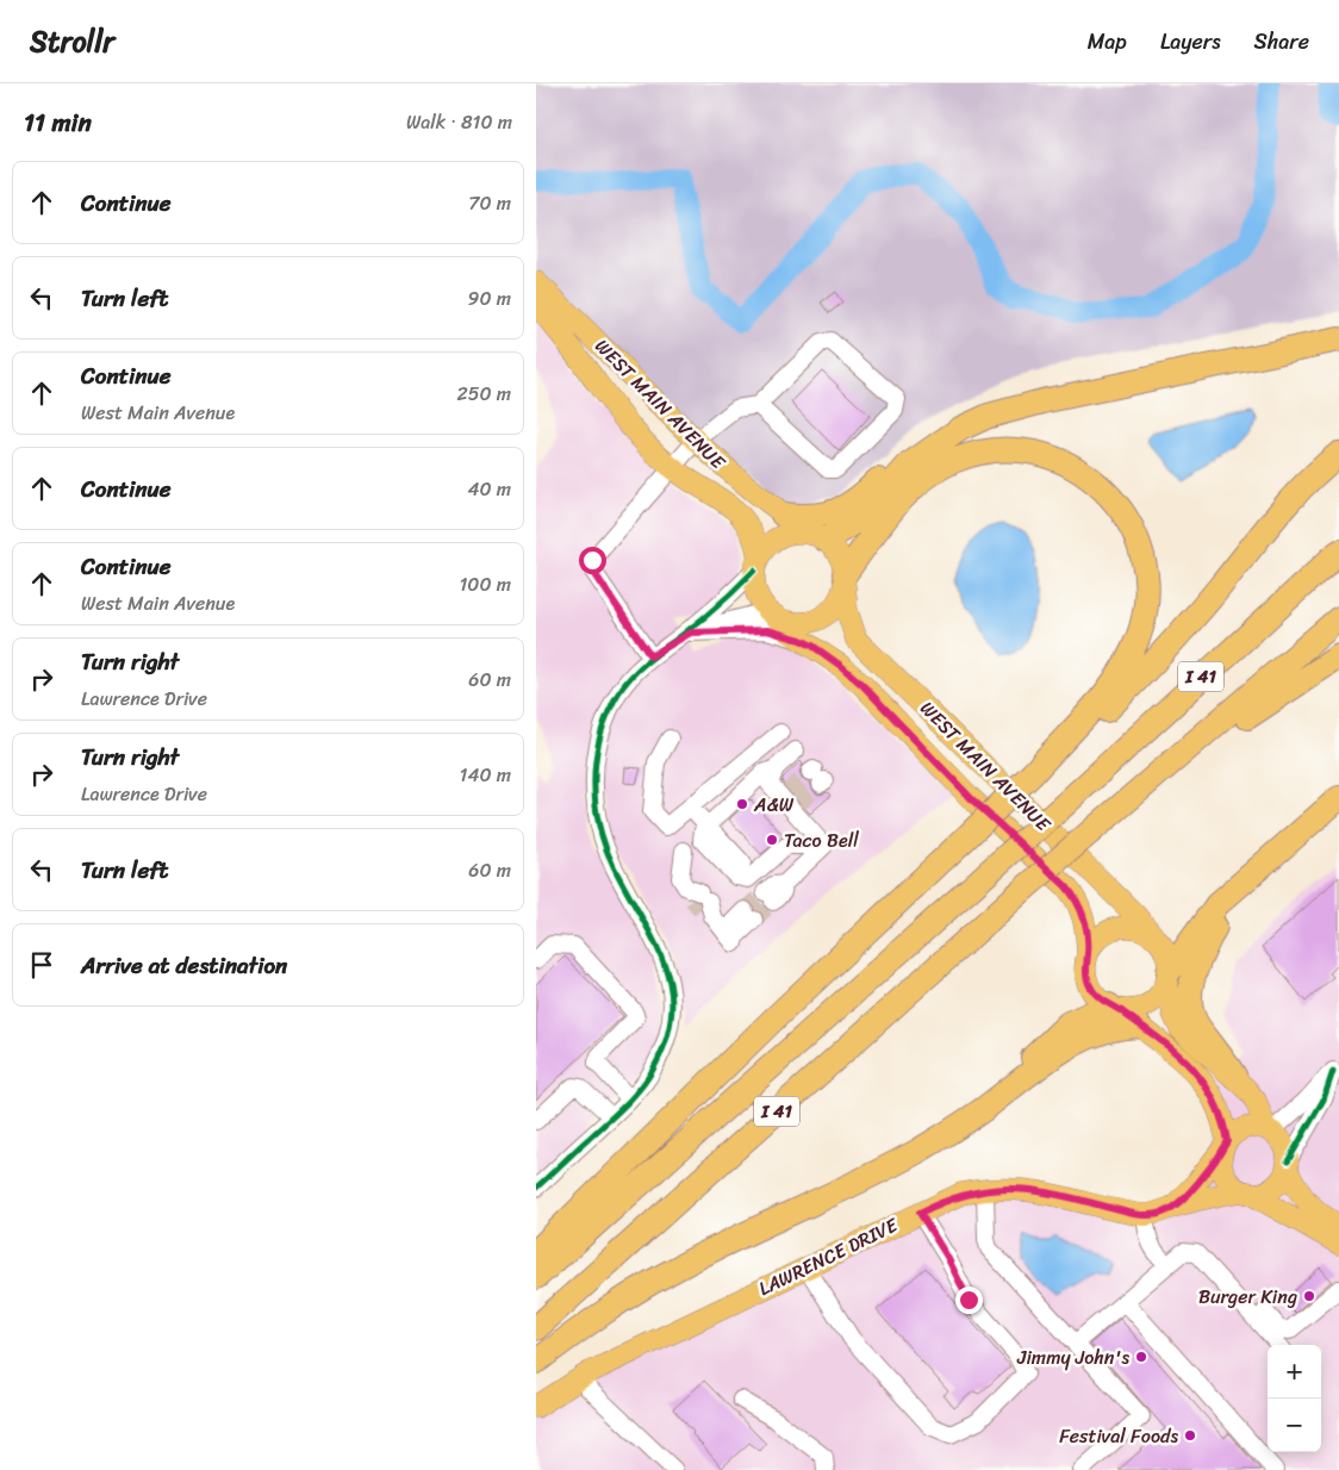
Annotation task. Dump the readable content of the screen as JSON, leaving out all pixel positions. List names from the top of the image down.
{
  "streets": {
    "highway": ["I 41"],
    "main road": ["WEST MAIN AVENUE", "LAWRENCE DRIVE"]
  },
  "places": [
    "A&W",
    "Taco Bell",
    "Burger King",
    "Jimmy John's",
    "Festival Foods"
  ],
  "page": {
    "header": "Strollr",
    "nav": ["Map", "Layers", "Share"],
    "heading": ["11 min", "Walk · 810 m"],
    "list": [
      ["Continue", "70 m"],
      ["Turn left", "90 m"],
      ["Continue", "West Main Avenue", "250 m"],
      ["Continue", "40 m"],
      ["Continue", "West Main Avenue", "100 m"],
      ["Turn right", "Lawrence Drive", "60 m"],
      ["Turn right", "Lawrence Drive", "140 m"],
      ["Turn left", "60 m"],
      "Arrive at destination"
    ],
    "map_buttons": ["+", "−"]
  }
}
